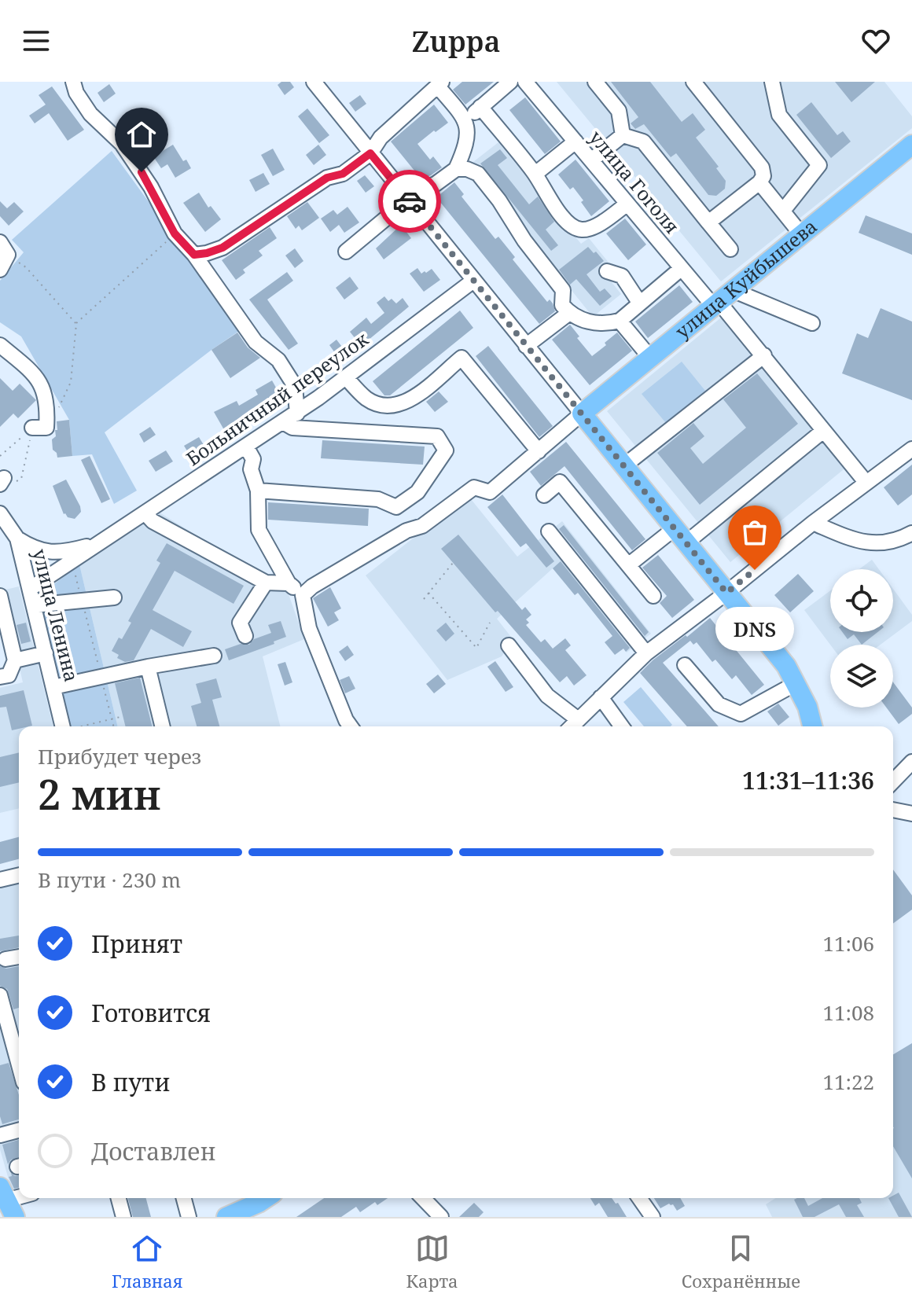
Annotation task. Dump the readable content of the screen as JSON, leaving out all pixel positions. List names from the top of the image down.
{
  "streets": {
    "main road": ["улица Куйбышева"],
    "street": ["улица Гоголя", "Больничный переулок", "улица Ленина"]
  },
  "crossings": [
    ["улица Гоголя", "улица Куйбышева"],
    ["Больничный переулок", "улица Ленина"]
  ],
  "places": ["DNS"],
  "page": {
    "header": "Zuppa",
    "bubble": "DNS",
    "heading": ["2 мин", "Прибудет через", "11:31–11:36"],
    "bar": "В пути · 230 m",
    "list": [
      ["Принят", "11:06"],
      ["Готовится", "11:08"],
      ["В пути", "11:22"],
      "Доставлен"
    ],
    "tabs": ["Главная", "Карта", "Сохранённые"]
  }
}
